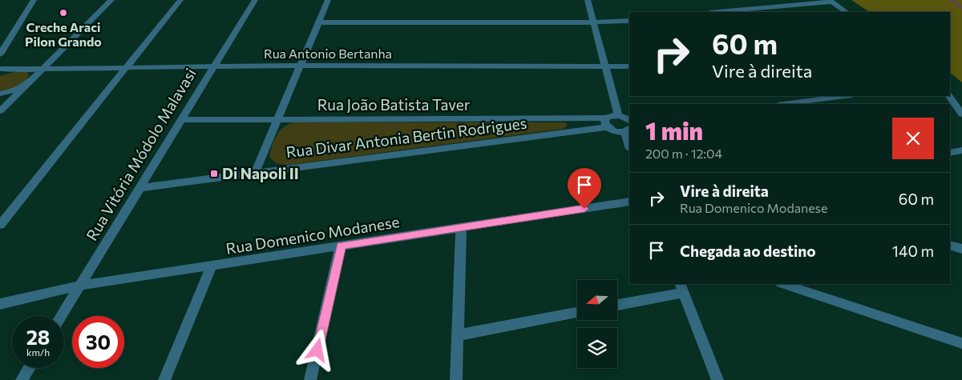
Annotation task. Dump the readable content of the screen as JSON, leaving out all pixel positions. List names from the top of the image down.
{
  "streets": {
    "street": [
      "Rua Antonio Bertanha",
      "Rua João Batista Taver",
      "Rua Divar Antonia Bertin Rodrigues",
      "Rua Vitória Módolo Malavasi",
      "Rua Domenico Modanese"
    ]
  },
  "crossings": [
    ["Rua Antonio Bertanha", "Rua Vitória Módolo Malavasi"],
    ["Rua João Batista Taver", "Rua Divar Antonia Bertin Rodrigues"],
    ["Rua João Batista Taver", "Rua Vitória Módolo Malavasi"],
    ["Rua Divar Antonia Bertin Rodrigues", "Rua Vitória Módolo Malavasi"],
    ["Rua Vitória Módolo Malavasi", "Rua Domenico Modanese"]
  ],
  "places": {
    "other": ["Creche Araci Pilon Grando"],
    "transit": ["Di Napoli II"]
  },
  "north": "left",
  "page": {
    "turn": ["60 m", "Vire à direita"],
    "heading": ["1 min", "200 m · 12:04"],
    "list": [
      {
        "name": "Vire à direita",
        "note": "Rua Domenico Modanese",
        "value": "60 m"
      },
      {
        "name": "Chegada ao destino",
        "value": "140 m"
      }
    ],
    "speed": "28 km/h",
    "limit": "30"
  }
}
